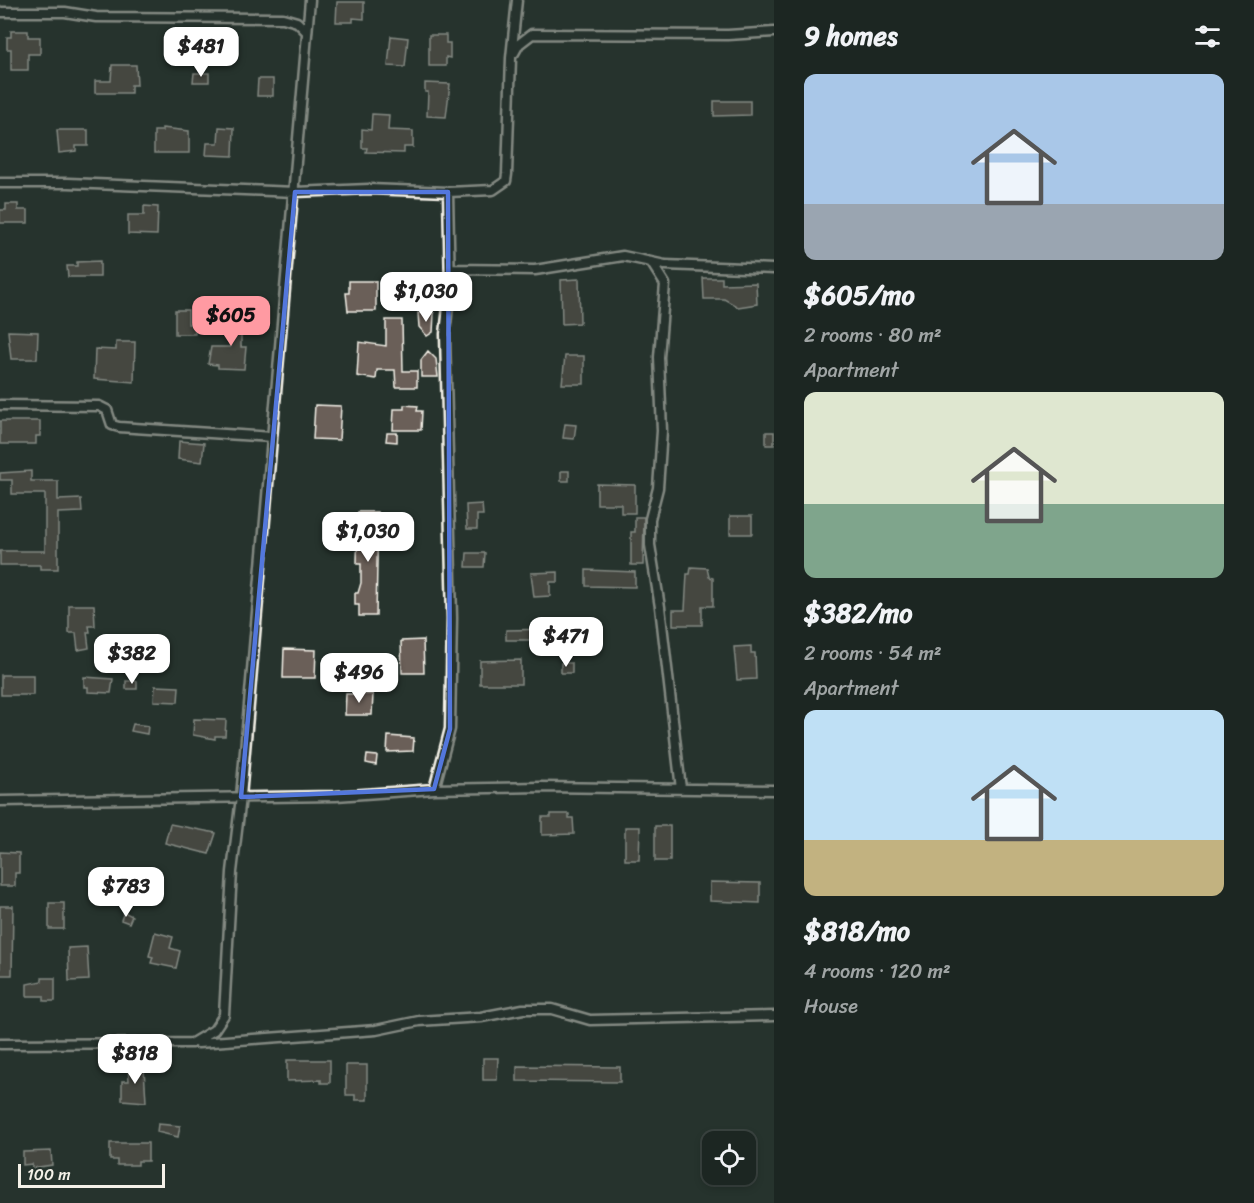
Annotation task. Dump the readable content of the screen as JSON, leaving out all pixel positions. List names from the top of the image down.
{
  "scale_bar": "100 m",
  "page": {
    "heading": "9 homes",
    "price": [
      "$481",
      "$1,030",
      "$605",
      "$1,030",
      "$471",
      "$382",
      "$496",
      "$783",
      "$818"
    ],
    "list": [
      {
        "name": "$605/mo",
        "note": "2 rooms · 80 m² · Apartment"
      },
      {
        "name": "$382/mo",
        "note": "2 rooms · 54 m² · Apartment"
      },
      {
        "name": "$818/mo",
        "note": "4 rooms · 120 m² · House"
      }
    ],
    "scale": "100 m"
  }
}
